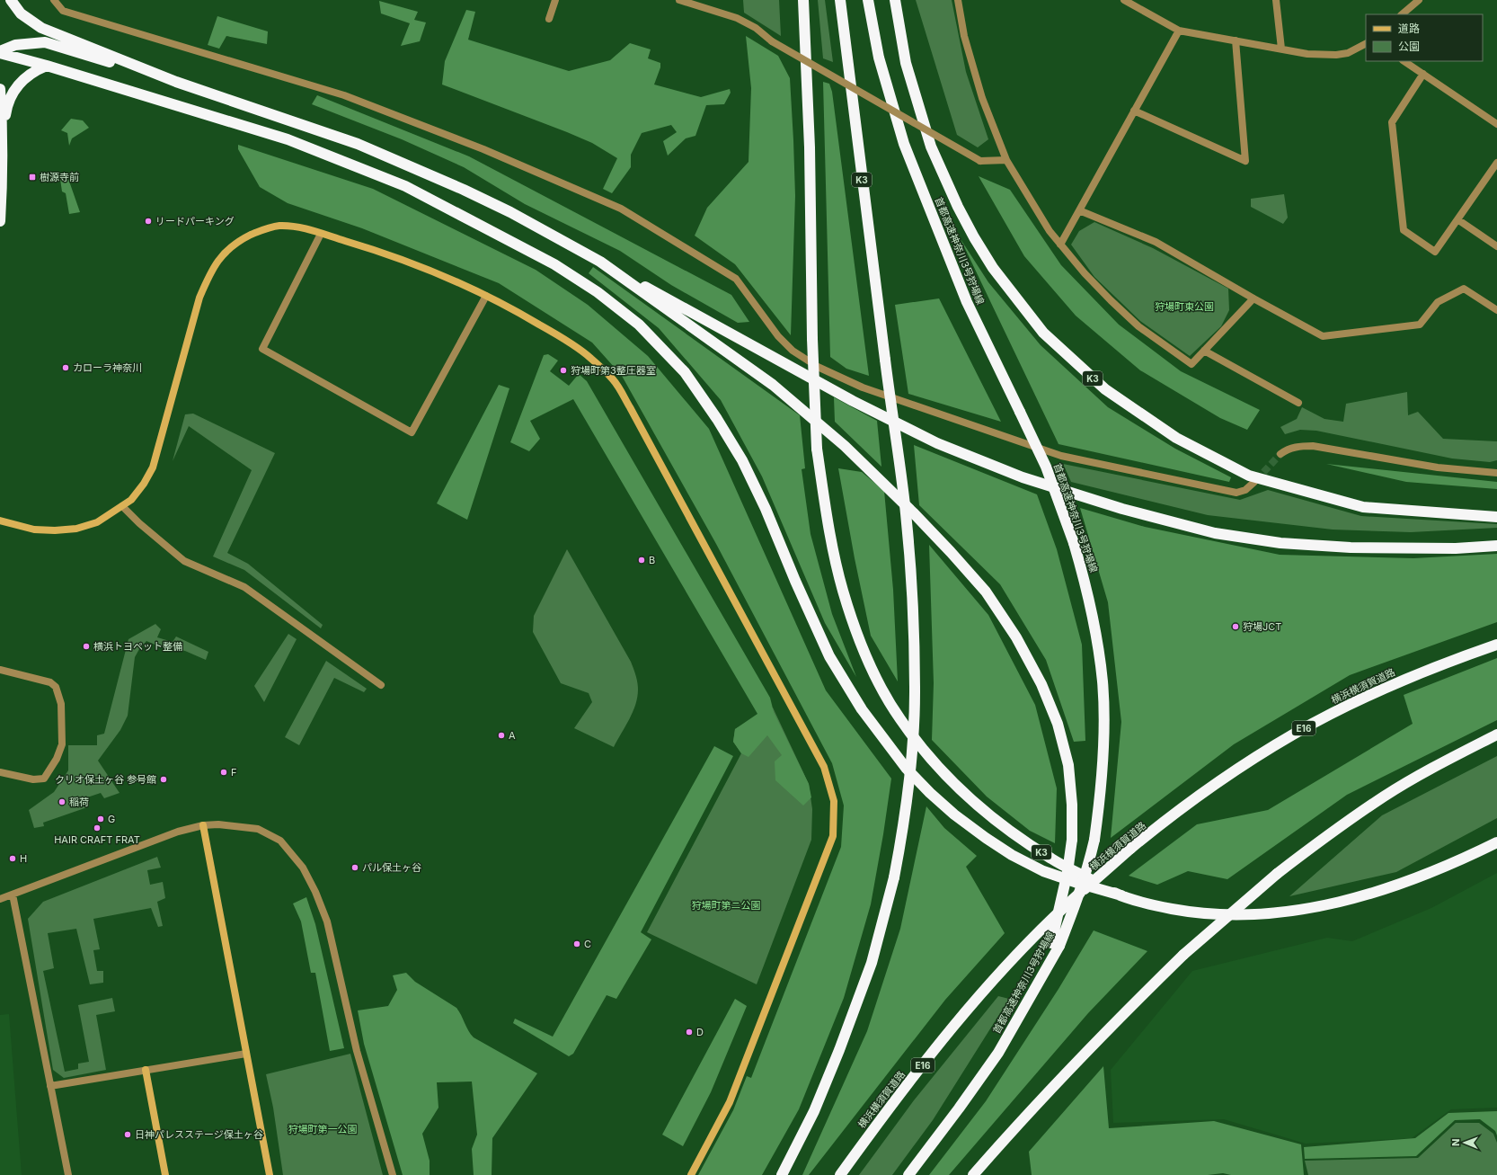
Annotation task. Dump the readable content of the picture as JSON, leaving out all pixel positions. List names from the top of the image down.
{
  "streets": {
    "highway": [
      "K3",
      "首都高速神奈川3号狩場線",
      "横浜横須賀道路",
      "E16"
    ]
  },
  "parks": ["狩場町東公園", "狩場町第ニ公園", "狩場町第一公園"],
  "places": {
    "transit": ["樹源寺前"],
    "other": [
      "リードパーキング",
      "カローラ神奈川",
      "狩場町第3整圧器室",
      "B",
      "狩場JCT",
      "横浜トヨペット整備",
      "A",
      "F",
      "クリオ保土ヶ谷 参号館",
      "稲荷",
      "G",
      "HAIR CRAFT FRAT",
      "H",
      "パル保土ヶ谷",
      "C",
      "D",
      "日神パレスステージ保土ヶ谷"
    ]
  },
  "legend": ["道路", "公園"],
  "north": "left"
}
